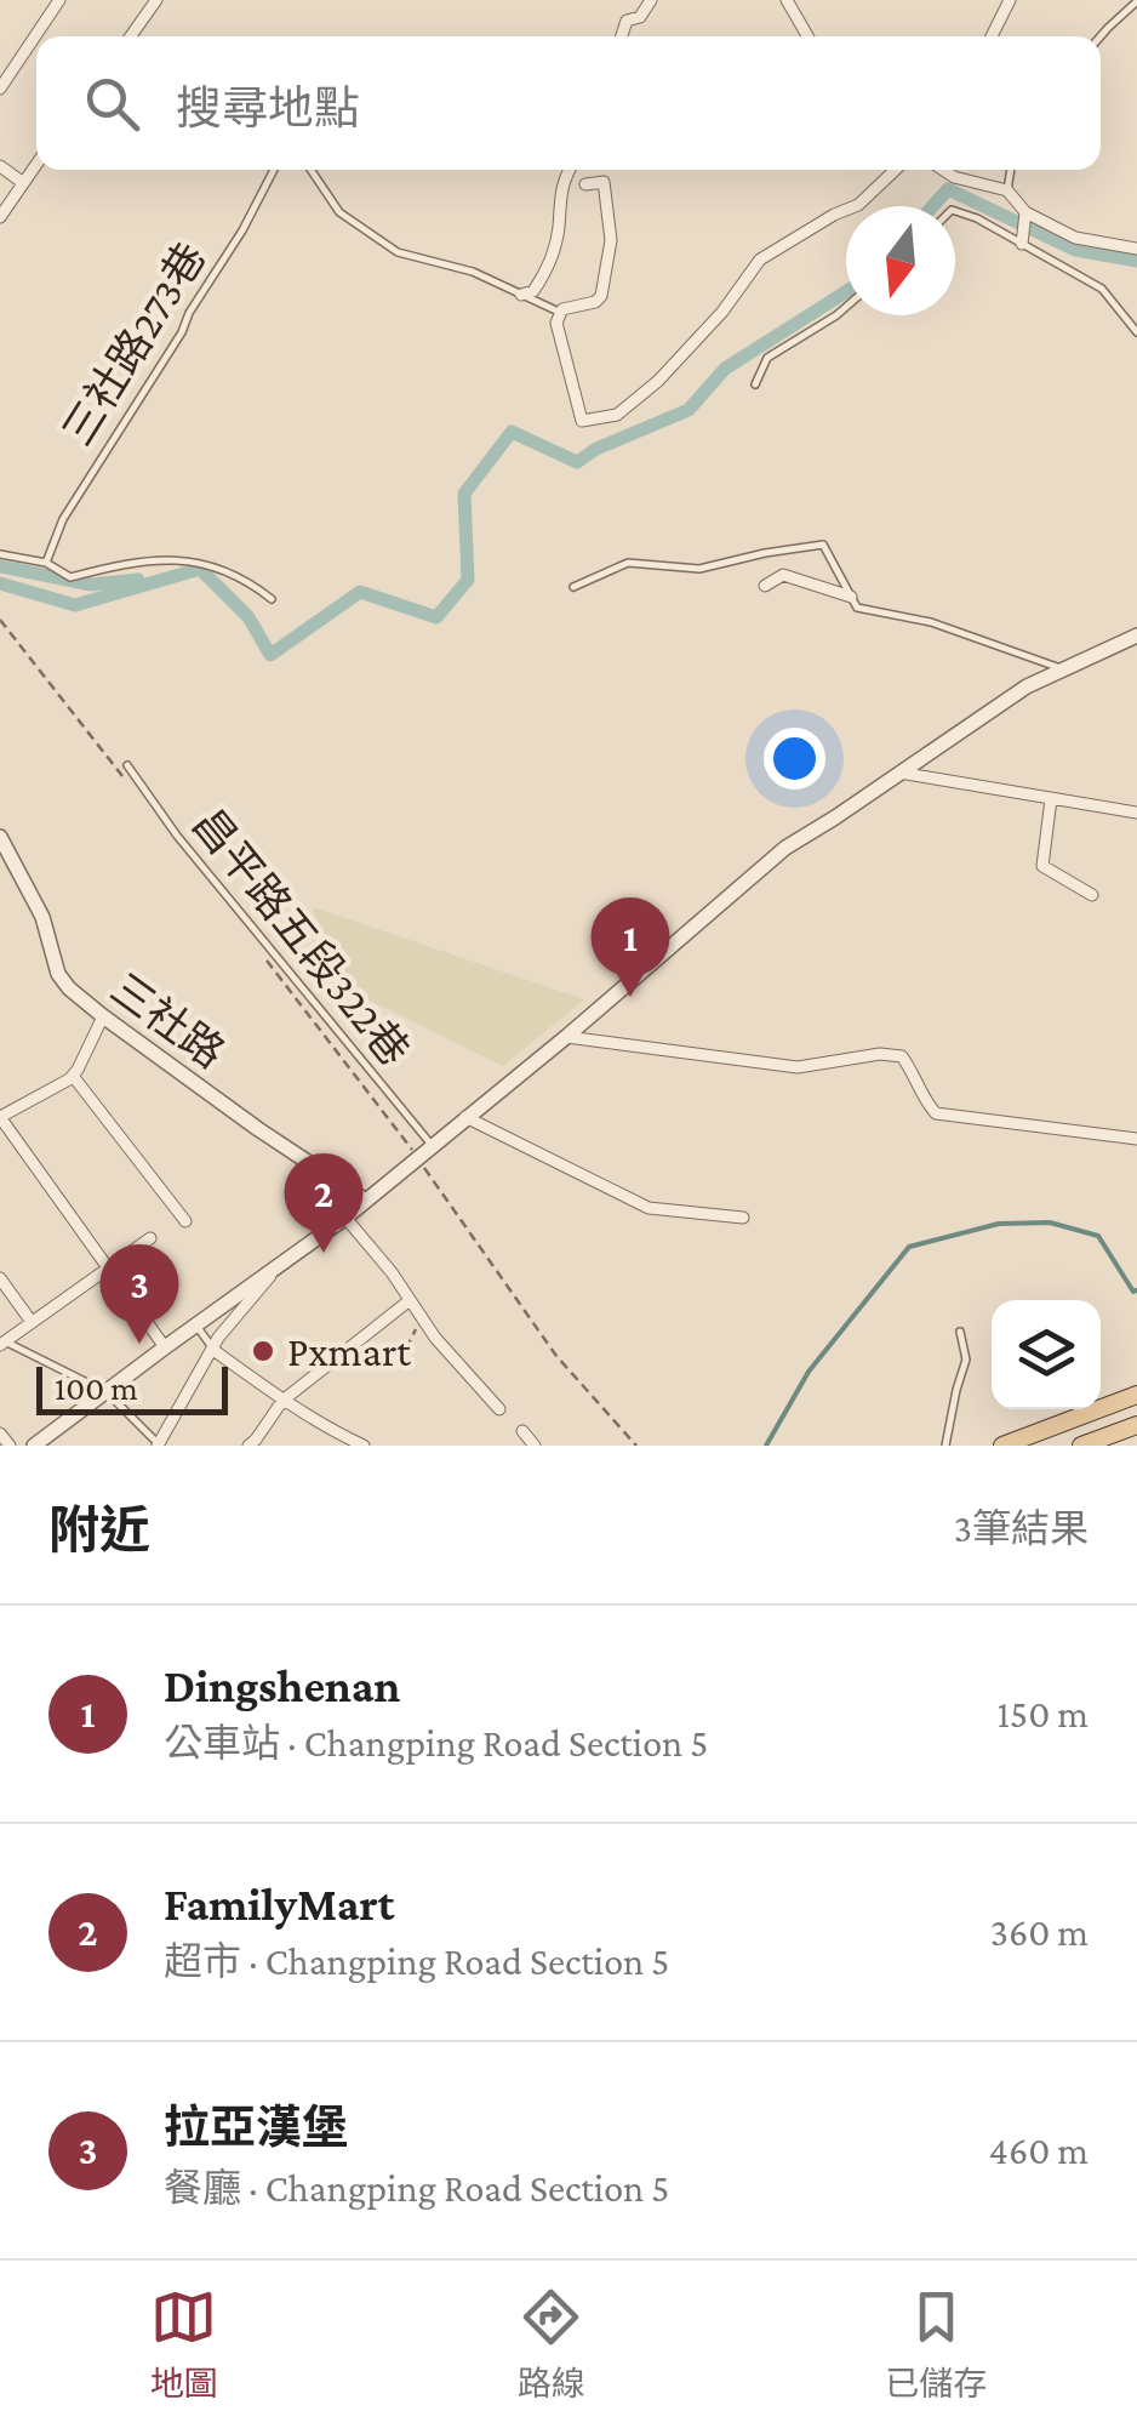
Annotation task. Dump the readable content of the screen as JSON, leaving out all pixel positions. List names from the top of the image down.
{
  "streets": {
    "street": ["三社路"],
    "lane": ["三社路273巷", "昌平路五段322巷"]
  },
  "places": ["Pxmart"],
  "scale_bar": "100 m",
  "north": "bottom",
  "page": {
    "search": "搜尋地點",
    "pins": ["1", "2", "3"],
    "scale": "100 m",
    "heading": ["附近", "3筆結果"],
    "list": [
      {
        "mark": "1",
        "name": "Dingshenan",
        "note": "公車站 · Changping Road Section 5",
        "value": "150 m"
      },
      {
        "mark": "2",
        "name": "FamilyMart",
        "note": "超市 · Changping Road Section 5",
        "value": "360 m"
      },
      {
        "mark": "3",
        "name": "拉亞漢堡",
        "note": "餐廳 · Changping Road Section 5",
        "value": "460 m"
      }
    ],
    "nav": ["地圖", "路線", "已儲存"]
  }
}
